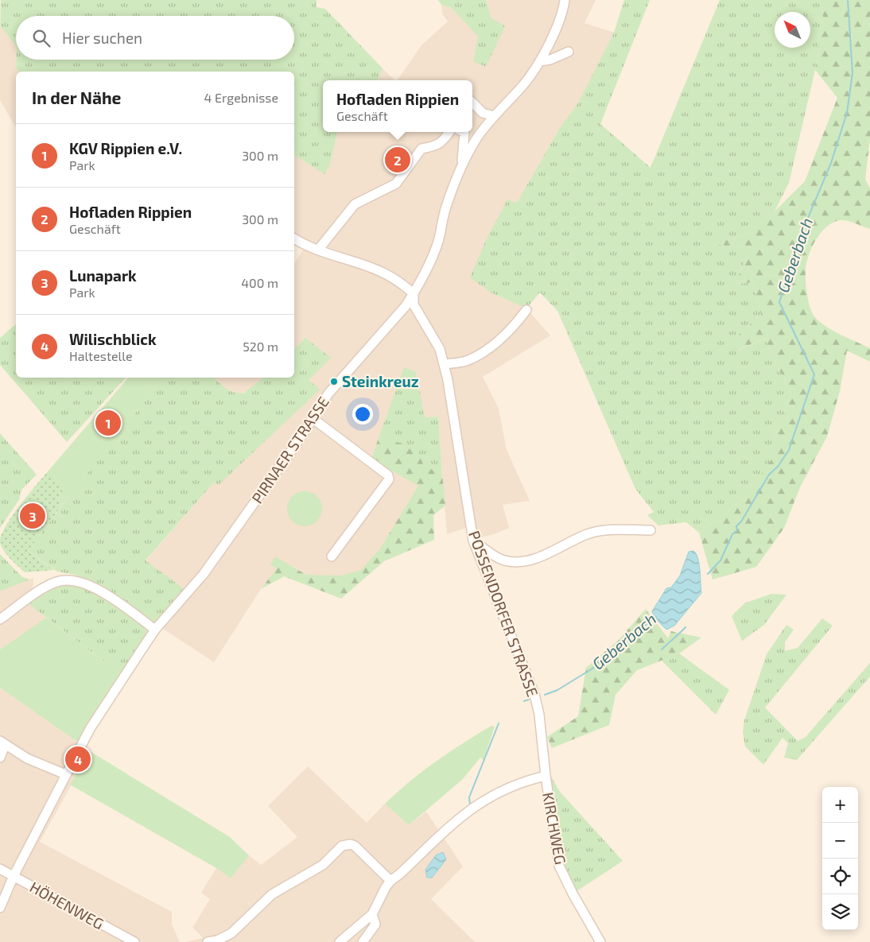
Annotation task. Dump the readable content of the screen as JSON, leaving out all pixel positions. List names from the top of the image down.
{
  "streets": {
    "street": [
      "PIRNAER STRASSE",
      "POSSENDORFER STRASSE",
      "KIRCHWEG",
      "HÖHENWEG"
    ]
  },
  "crossings": [
    ["PIRNAER STRASSE", "POSSENDORFER STRASSE"],
    ["PIRNAER STRASSE", "HÖHENWEG"],
    ["POSSENDORFER STRASSE", "KIRCHWEG"]
  ],
  "water": ["Geberbach"],
  "places": ["Steinkreuz"],
  "north": "top left",
  "page": {
    "search": "Hier suchen",
    "heading": ["In der Nähe", "4 Ergebnisse"],
    "popup": ["Hofladen Rippien", "Geschäft"],
    "list": [
      {
        "mark": "1",
        "name": "KGV Rippien e.V.",
        "note": "Park",
        "value": "300 m"
      },
      {
        "mark": "2",
        "name": "Hofladen Rippien",
        "note": "Geschäft",
        "value": "300 m"
      },
      {
        "mark": "3",
        "name": "Lunapark",
        "note": "Park",
        "value": "400 m"
      },
      {
        "mark": "4",
        "name": "Wilischblick",
        "note": "Haltestelle",
        "value": "520 m"
      }
    ],
    "pins": [
      "2",
      "1",
      "3",
      "4"
    ],
    "map_buttons": ["+", "−"]
  }
}
